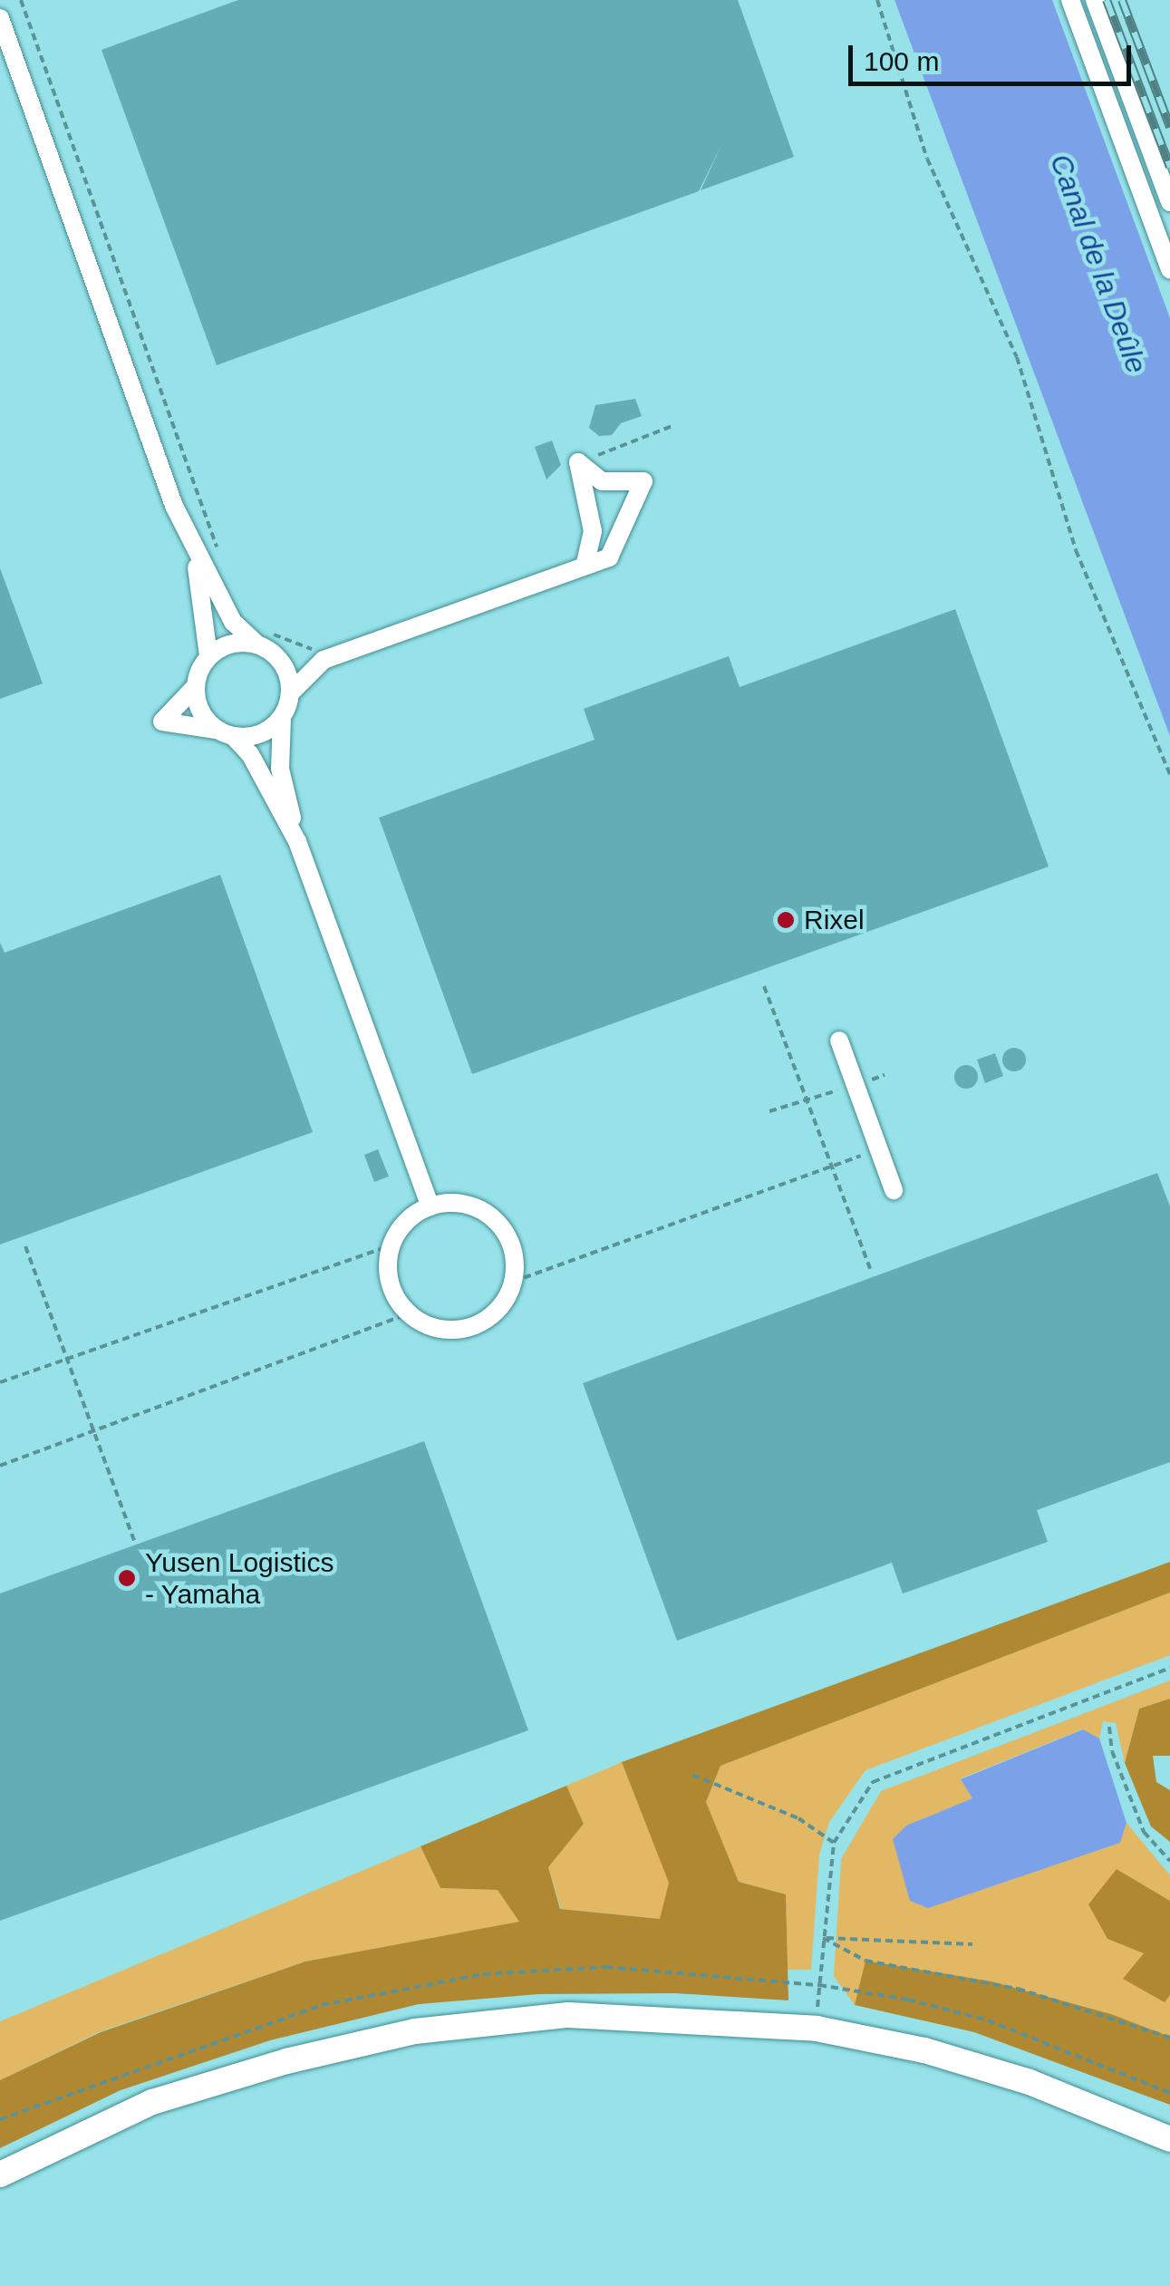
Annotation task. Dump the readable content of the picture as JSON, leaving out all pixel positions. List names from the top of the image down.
{
  "water": ["Canal de la Deûle"],
  "places": ["Rixel", "Yusen Logistics - Yamaha"],
  "scale_bar": "100 m"
}
